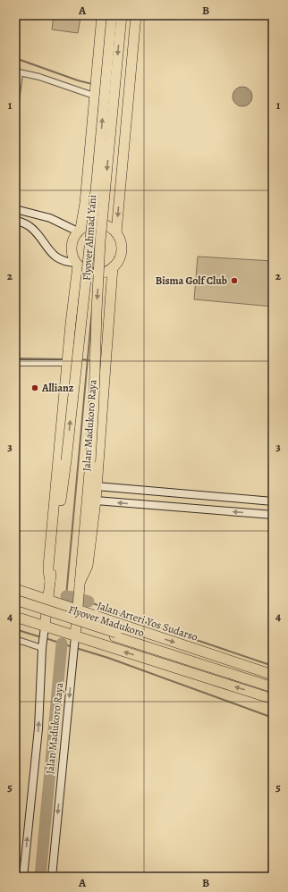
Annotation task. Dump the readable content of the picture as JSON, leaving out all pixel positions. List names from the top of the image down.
{
  "streets": {
    "highway": [
      "Flyover Ahmad Yani",
      "Jalan Madukoro Raya",
      "Flyover Madukoro",
      "Jalan Arteri Yos Sudarso"
    ]
  },
  "crossings": [
    ["Flyover Ahmad Yani", "Jalan Madukoro Raya"],
    ["Jalan Madukoro Raya", "Jalan Arteri Yos Sudarso"]
  ],
  "places": ["Bisma Golf Club", "Allianz"],
  "grid": {
    "columns": ["A", "B"],
    "rows": [
      "1",
      "2",
      "3",
      "4",
      "5"
    ]
  }
}
